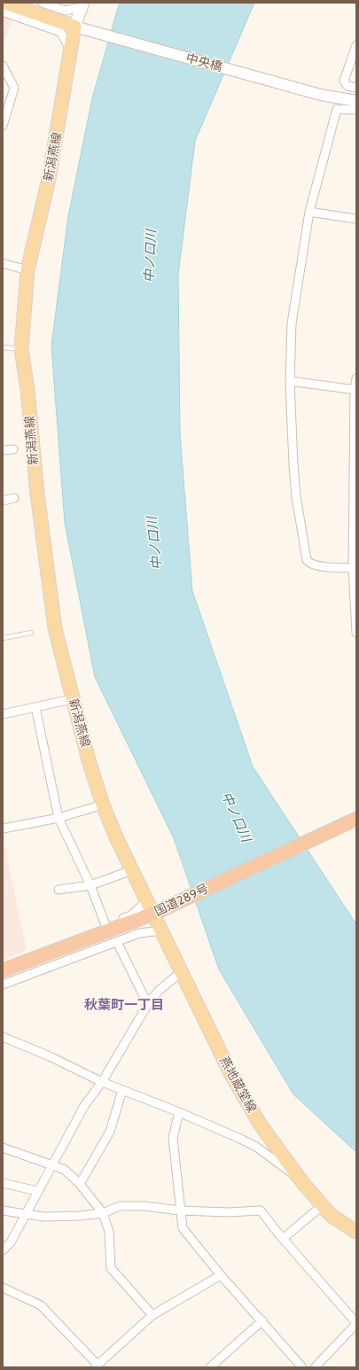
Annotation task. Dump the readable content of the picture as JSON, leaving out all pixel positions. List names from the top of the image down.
{
  "streets": {
    "highway": ["国道289号"],
    "main road": ["新潟燕線", "燕地蔵堂線"],
    "street": ["中央橋"]
  },
  "crossings": [
    ["中央橋", "新潟燕線"],
    ["新潟燕線", "国道289号"],
    ["新潟燕線", "燕地蔵堂線"],
    ["国道289号", "燕地蔵堂線"]
  ],
  "districts": ["秋葉町一丁目"],
  "water": ["中ノ口川"]
}
